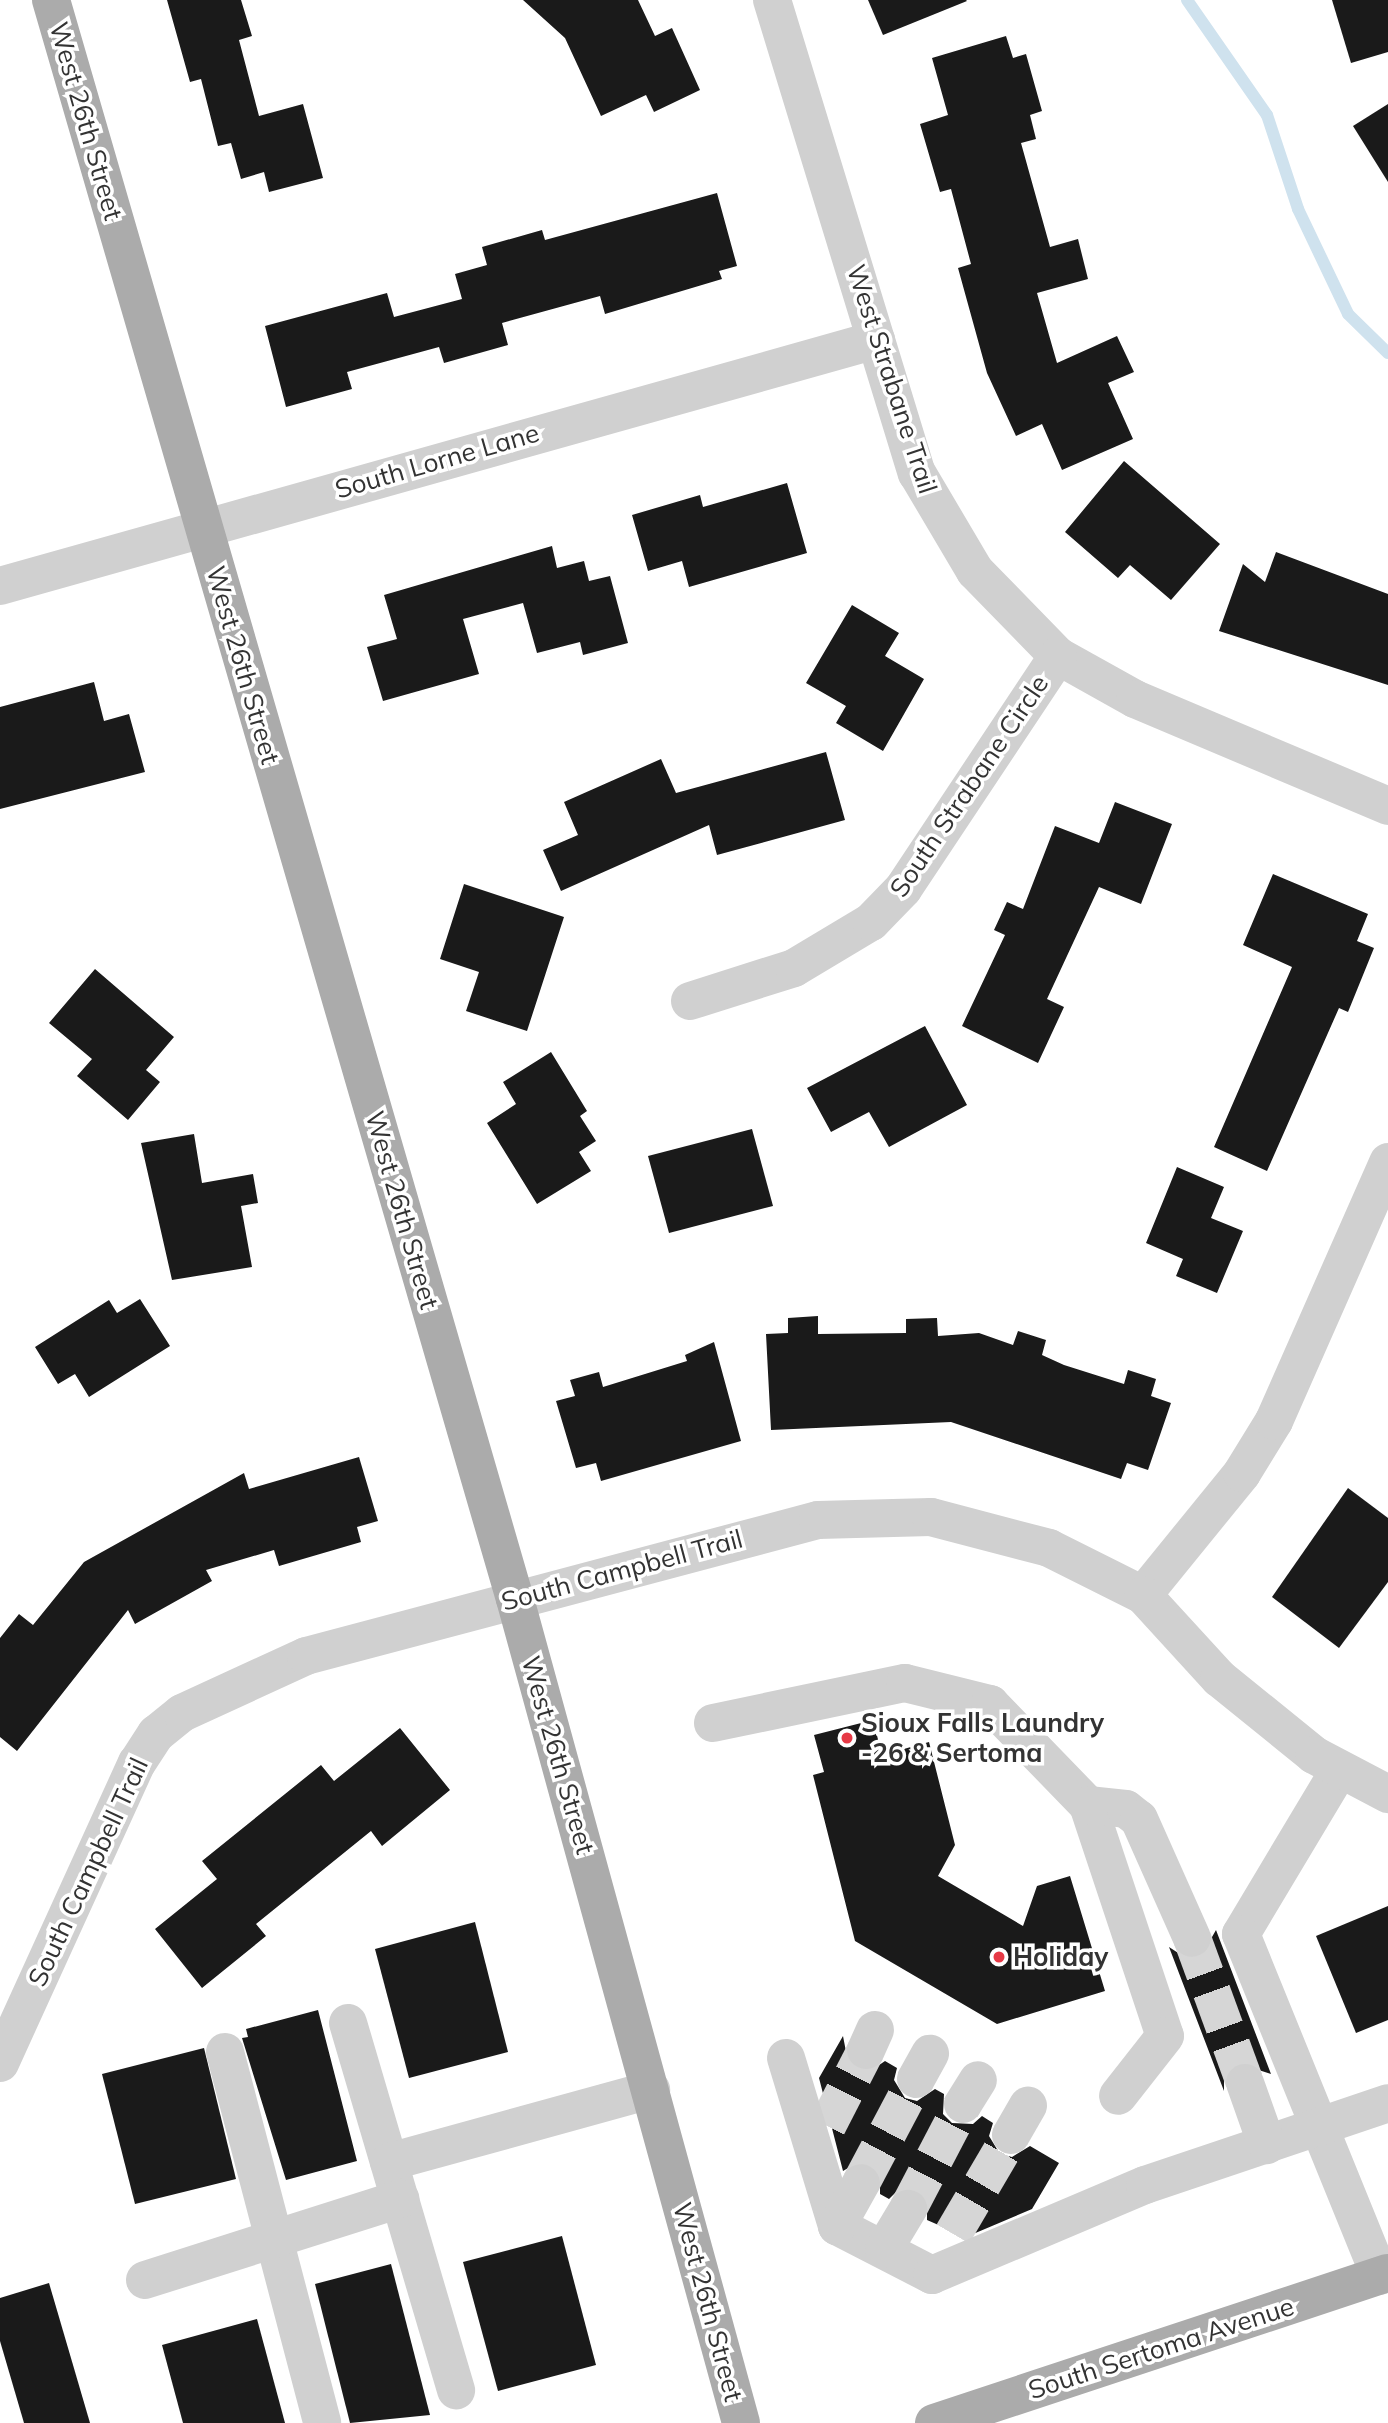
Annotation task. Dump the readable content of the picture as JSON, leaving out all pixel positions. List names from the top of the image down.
{
  "streets": {
    "main road": ["West 26th Street", "South Sertoma Avenue"],
    "street": [
      "West Strabane Trail",
      "South Lorne Lane",
      "South Strabane Circle",
      "South Campbell Trail"
    ]
  },
  "crossings": [
    ["West 26th Street", "South Lorne Lane"],
    ["West 26th Street", "South Campbell Trail"],
    ["West Strabane Trail", "South Lorne Lane"],
    ["West Strabane Trail", "South Strabane Circle"]
  ],
  "places": ["Sioux Falls Laundry -26 & Sertoma", "Holiday"]
}
